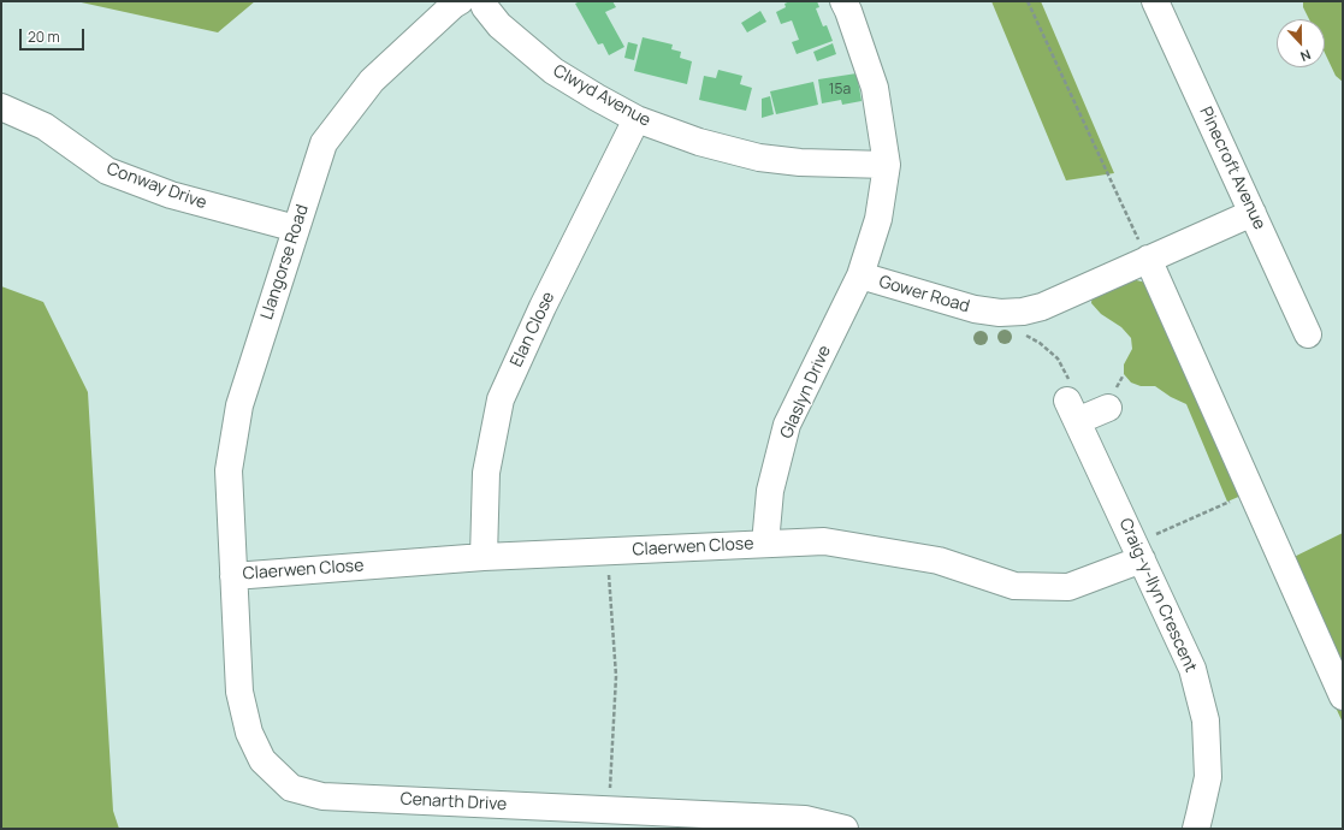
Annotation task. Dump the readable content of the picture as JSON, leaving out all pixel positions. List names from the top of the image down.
{
  "streets": {
    "street": [
      "Clwyd Avenue",
      "Pinecroft Avenue",
      "Conway Drive",
      "Llangorse Road",
      "Gower Road",
      "Elan Close",
      "Glaslyn Drive",
      "Claerwen Close",
      "Craig-y-llyn Crescent",
      "Cenarth Drive"
    ]
  },
  "crossings": [
    ["Clwyd Avenue", "Gower Road"],
    ["Clwyd Avenue", "Elan Close"],
    ["Pinecroft Avenue", "Gower Road"],
    ["Conway Drive", "Llangorse Road"],
    ["Llangorse Road", "Claerwen Close"],
    ["Llangorse Road", "Cenarth Drive"],
    ["Gower Road", "Glaslyn Drive"],
    ["Elan Close", "Claerwen Close"],
    ["Glaslyn Drive", "Claerwen Close"],
    ["Claerwen Close", "Craig-y-llyn Crescent"],
    ["Claerwen Close", "Cenarth Drive"]
  ],
  "house_numbers": ["15a"],
  "scale_bar": "20 m",
  "north": "bottom"
}
